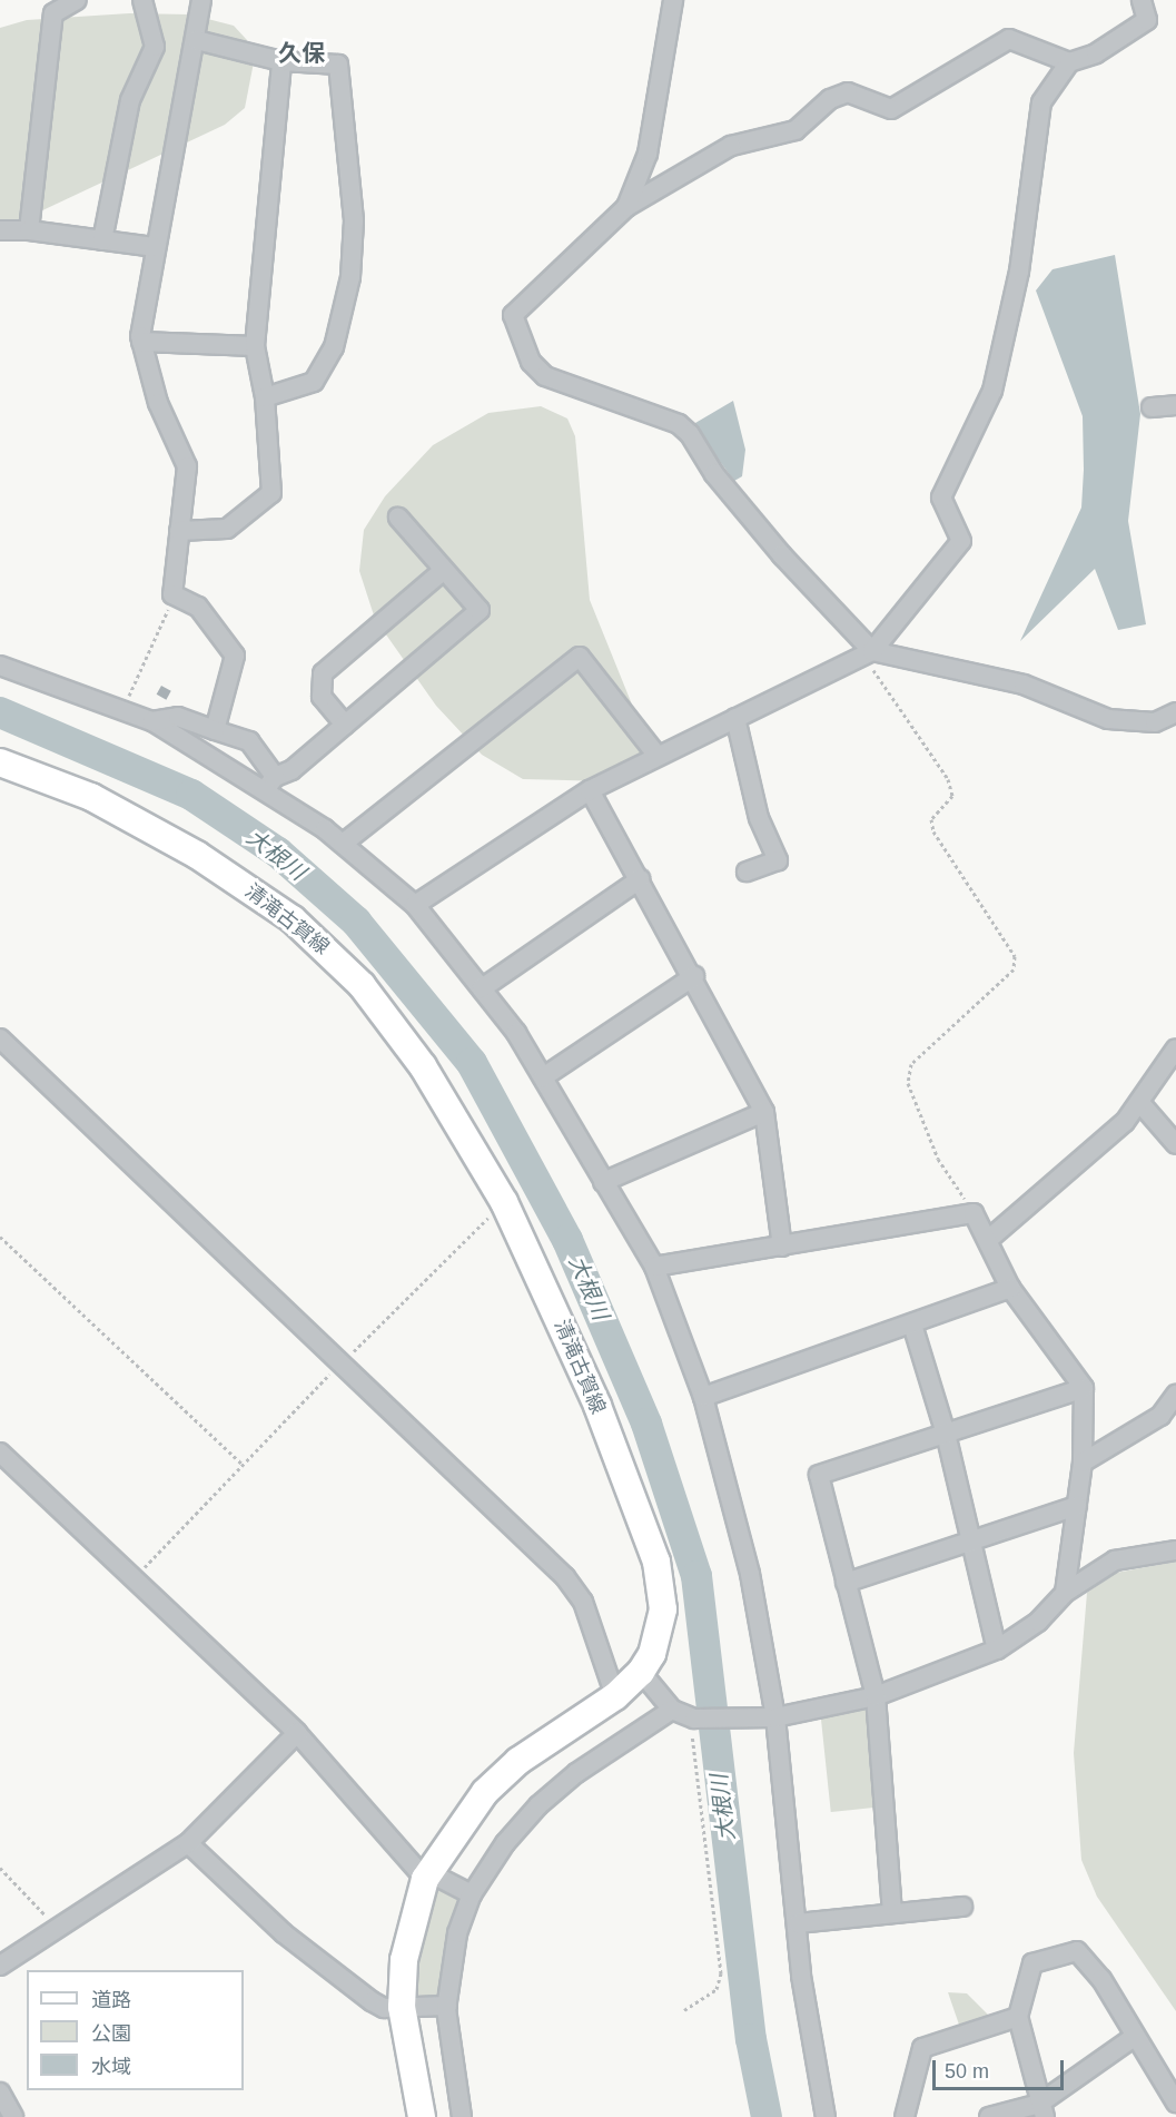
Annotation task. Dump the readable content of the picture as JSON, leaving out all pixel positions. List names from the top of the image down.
{
  "streets": {
    "main road": ["清滝古賀線"]
  },
  "districts": ["久保"],
  "water": ["大根川"],
  "legend": ["道路", "公園", "水域"],
  "scale_bar": "50 m"
}
